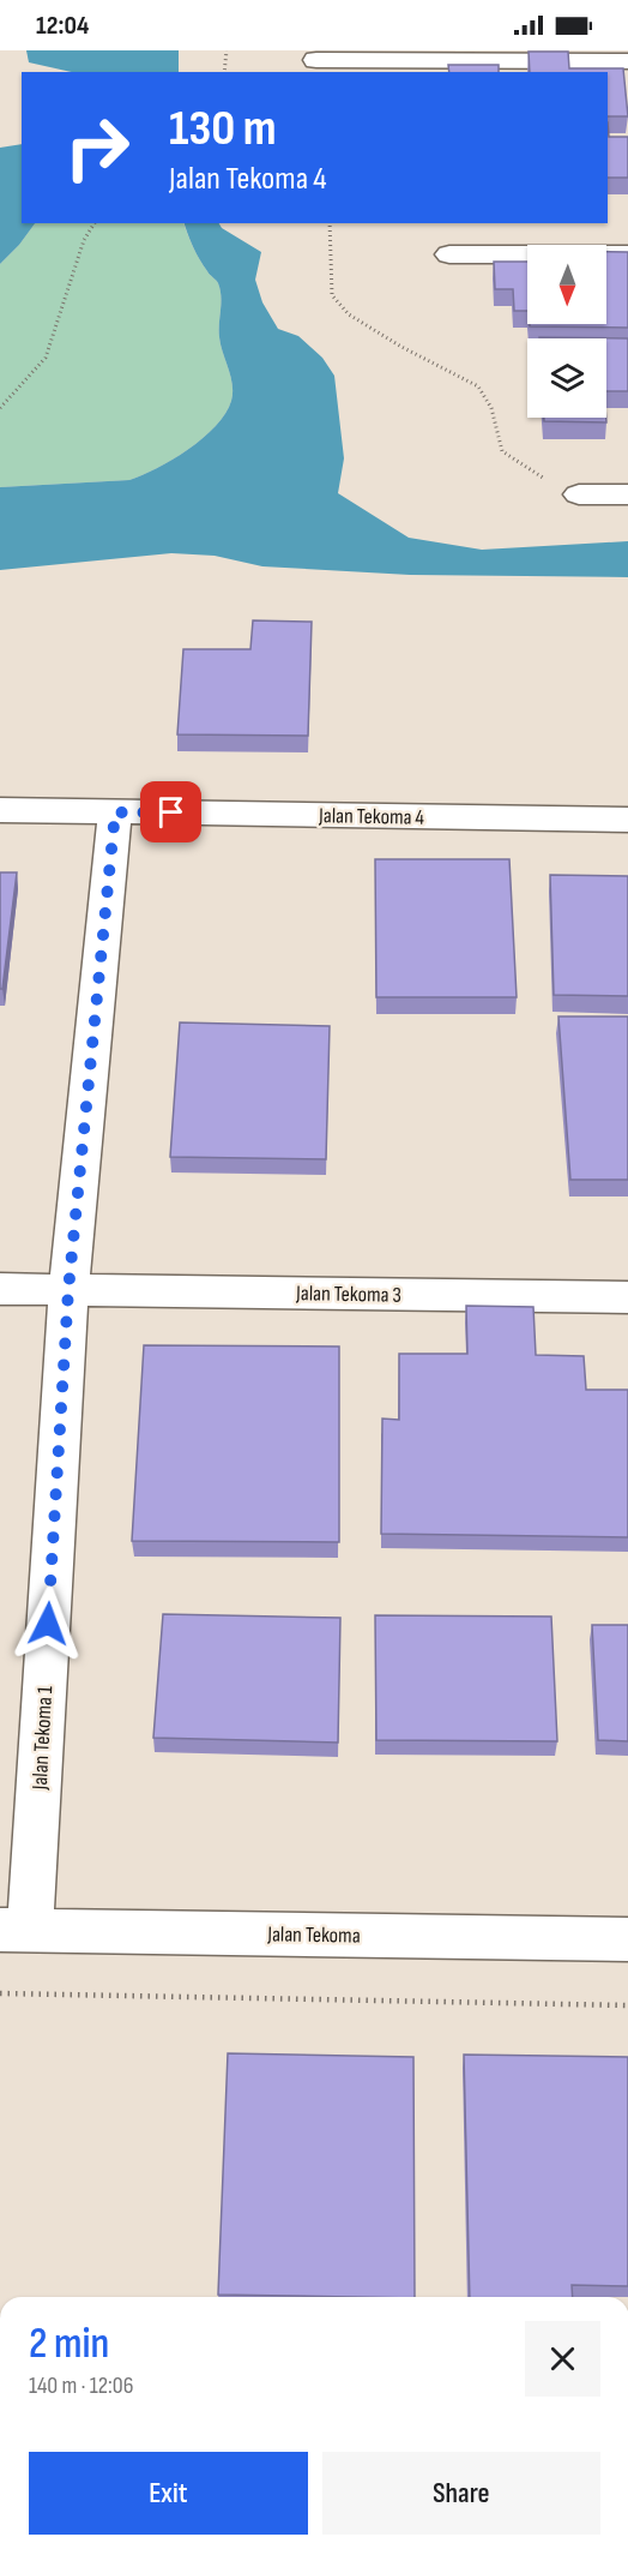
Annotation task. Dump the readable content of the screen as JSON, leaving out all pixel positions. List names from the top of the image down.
{
  "streets": {
    "street": [
      "Jalan Tekoma 4",
      "Jalan Tekoma 3",
      "Jalan Tekoma 1",
      "Jalan Tekoma"
    ]
  },
  "crossings": [
    ["Jalan Tekoma 4", "Jalan Tekoma 1"],
    ["Jalan Tekoma 3", "Jalan Tekoma 1"],
    ["Jalan Tekoma 1", "Jalan Tekoma"]
  ],
  "north": "bottom",
  "page": {
    "status": "12:04",
    "turn": ["130 m", "Jalan Tekoma 4"],
    "heading": ["2 min", "140 m · 12:06"],
    "buttons": ["Exit", "Share"]
  }
}
